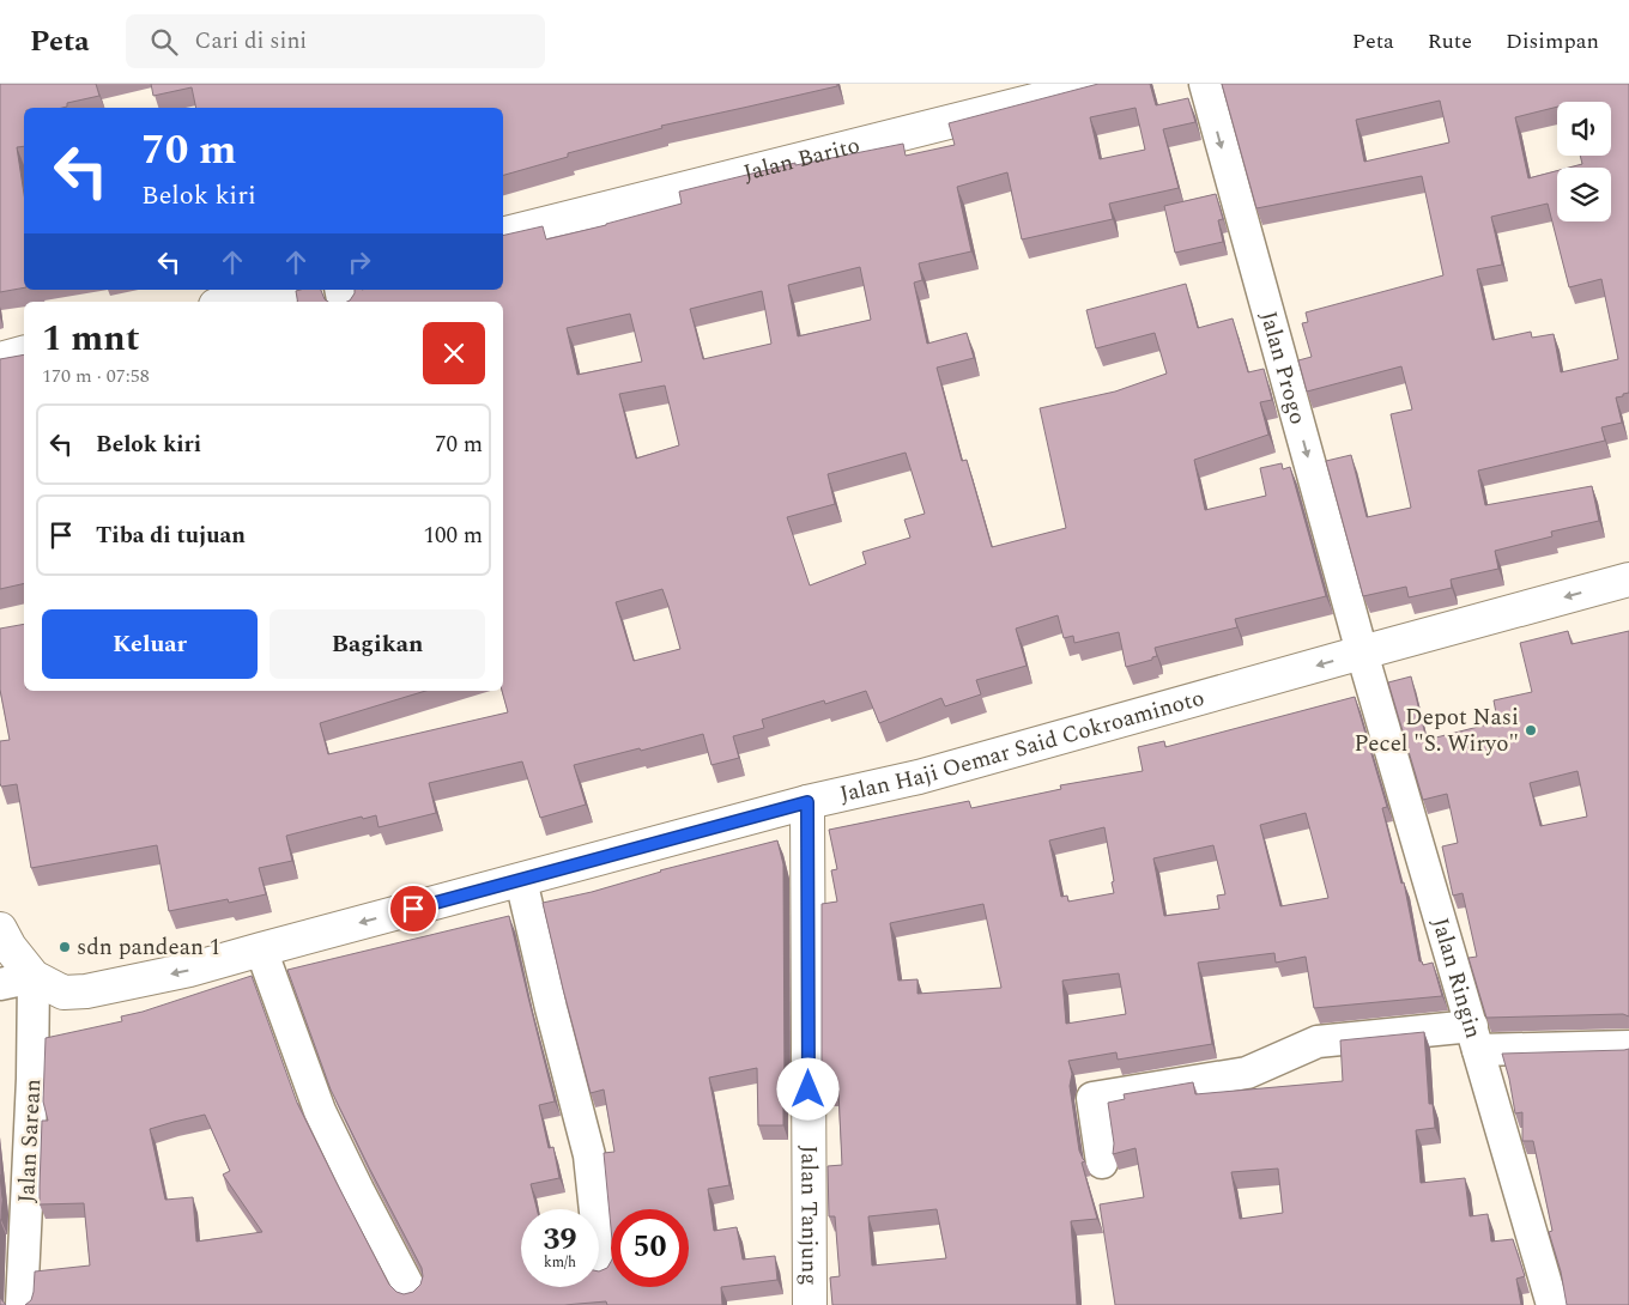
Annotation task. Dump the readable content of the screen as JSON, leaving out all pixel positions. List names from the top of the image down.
{
  "streets": {
    "main road": ["Jalan Barito", "Jalan Haji Oemar Said Cokroaminoto", "Jalan Tanjung"],
    "street": ["Jalan Progo", "Jalan Ringin", "Jalan Sarean"]
  },
  "crossings": [
    ["Jalan Progo", "Jalan Haji Oemar Said Cokroaminoto"],
    ["Jalan Progo", "Jalan Ringin"],
    ["Jalan Haji Oemar Said Cokroaminoto", "Jalan Ringin"],
    ["Jalan Haji Oemar Said Cokroaminoto", "Jalan Sarean"],
    ["Jalan Haji Oemar Said Cokroaminoto", "Jalan Tanjung"]
  ],
  "one_way": ["Jalan Progo", "Jalan Haji Oemar Said Cokroaminoto"],
  "places": ["Depot Nasi Pecel \"S. Wiryo\"", "sdn pandean 1"],
  "page": {
    "header": "Peta",
    "search": "Cari di sini",
    "nav": ["Peta", "Rute", "Disimpan"],
    "turn": ["70 m", "Belok kiri"],
    "heading": ["1 mnt", "170 m · 07:58"],
    "list": [
      {
        "name": "Belok kiri",
        "value": "70 m"
      },
      {
        "name": "Tiba di tujuan",
        "value": "100 m"
      }
    ],
    "buttons": ["Keluar", "Bagikan"],
    "speed": "39 km/h",
    "limit": "50"
  }
}
